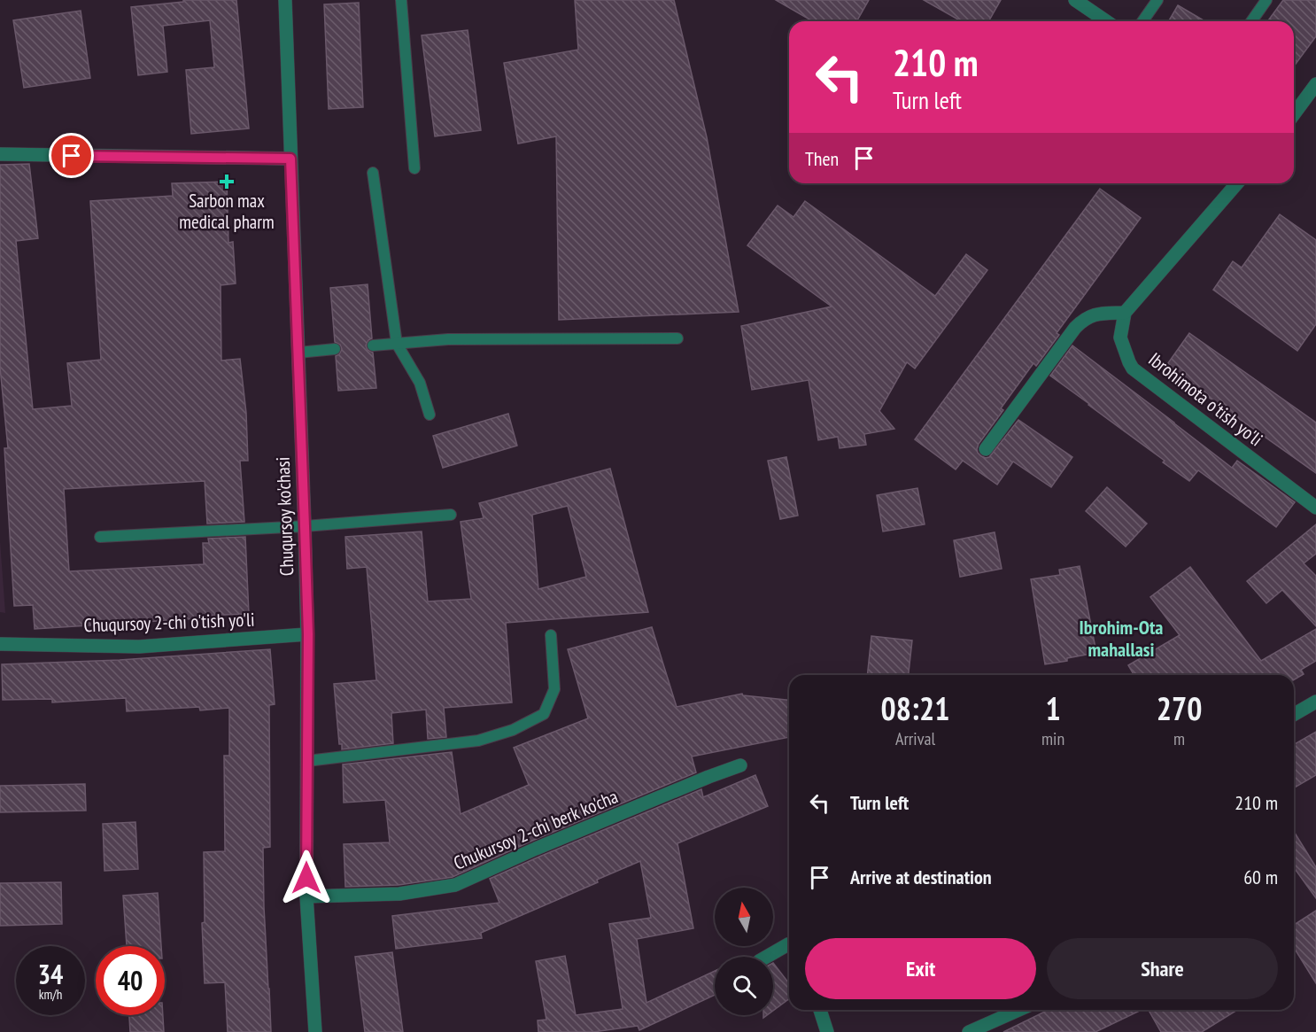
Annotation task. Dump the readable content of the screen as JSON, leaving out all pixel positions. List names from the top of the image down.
{
  "streets": {
    "street": [
      "Ibrohimota o'tish yo'li",
      "Chuqursoy ko'chasi",
      "Chuqursoy 2-chi o'tish yo'li",
      "Chukursoy 2-chi berk ko'cha"
    ]
  },
  "crossings": [
    ["Chuqursoy ko'chasi", "Chuqursoy 2-chi o'tish yo'li"],
    ["Chuqursoy ko'chasi", "Chukursoy 2-chi berk ko'cha"]
  ],
  "districts": ["Ibrohim-Ota mahallasi"],
  "places": {
    "health": ["Sarbon max medical pharm"]
  },
  "north": "top",
  "page": {
    "turn": ["210 m", "Turn left"],
    "then": "Then",
    "eta": [
      "08:21",
      "Arrival",
      "1",
      "min",
      "270",
      "m"
    ],
    "list": [
      {
        "name": "Turn left",
        "value": "210 m"
      },
      {
        "name": "Arrive at destination",
        "value": "60 m"
      }
    ],
    "buttons": ["Exit", "Share"],
    "speed": "34 km/h",
    "limit": "40"
  }
}
